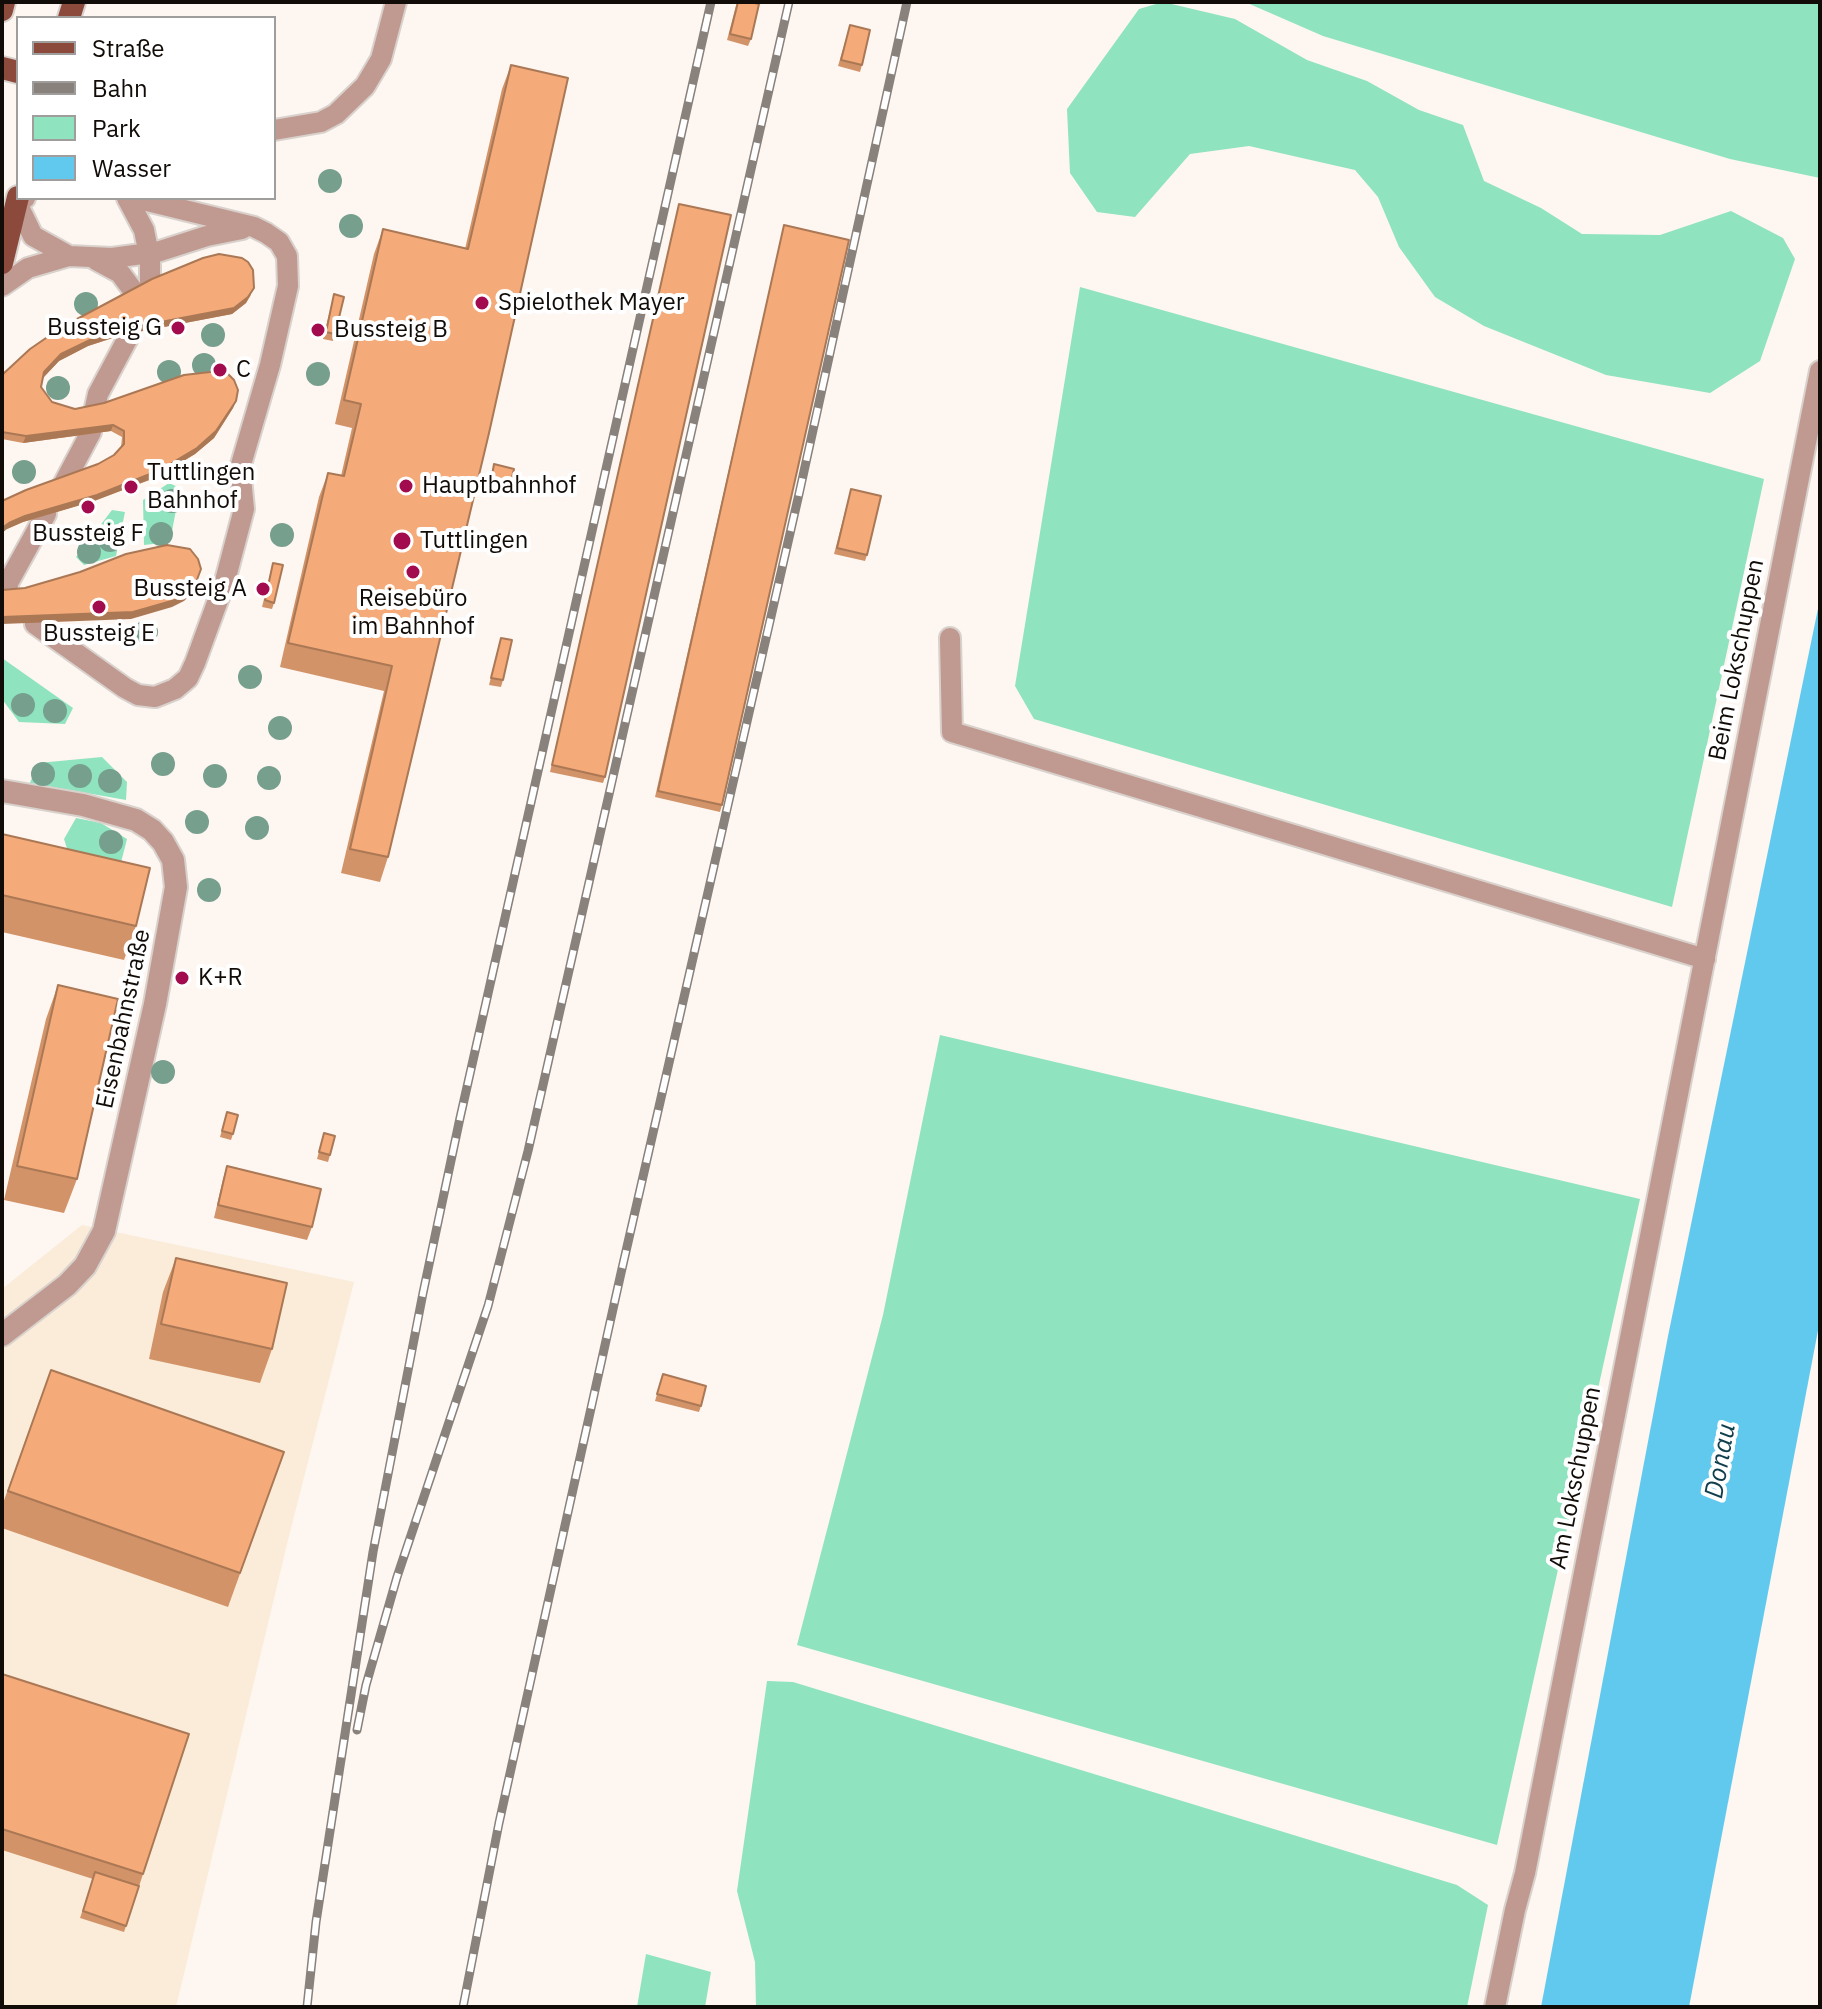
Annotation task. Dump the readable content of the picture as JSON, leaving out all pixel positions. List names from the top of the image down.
{
  "streets": {
    "street": ["Eisenbahnstraße"],
    "lane": ["Beim Lokschuppen", "Am Lokschuppen"]
  },
  "crossings": [
    ["Beim Lokschuppen", "Am Lokschuppen"]
  ],
  "water": ["Donau"],
  "places": [
    "Spielothek Mayer",
    "Bussteig G",
    "Bussteig B",
    "C",
    "Hauptbahnhof",
    "Tuttlingen Bahnhof",
    "Bussteig F",
    "Tuttlingen",
    "Reisebüro im Bahnhof",
    "Bussteig A",
    "Bussteig E",
    "K+R"
  ],
  "legend": [
    "Straße",
    "Bahn",
    "Park",
    "Wasser"
  ]
}
